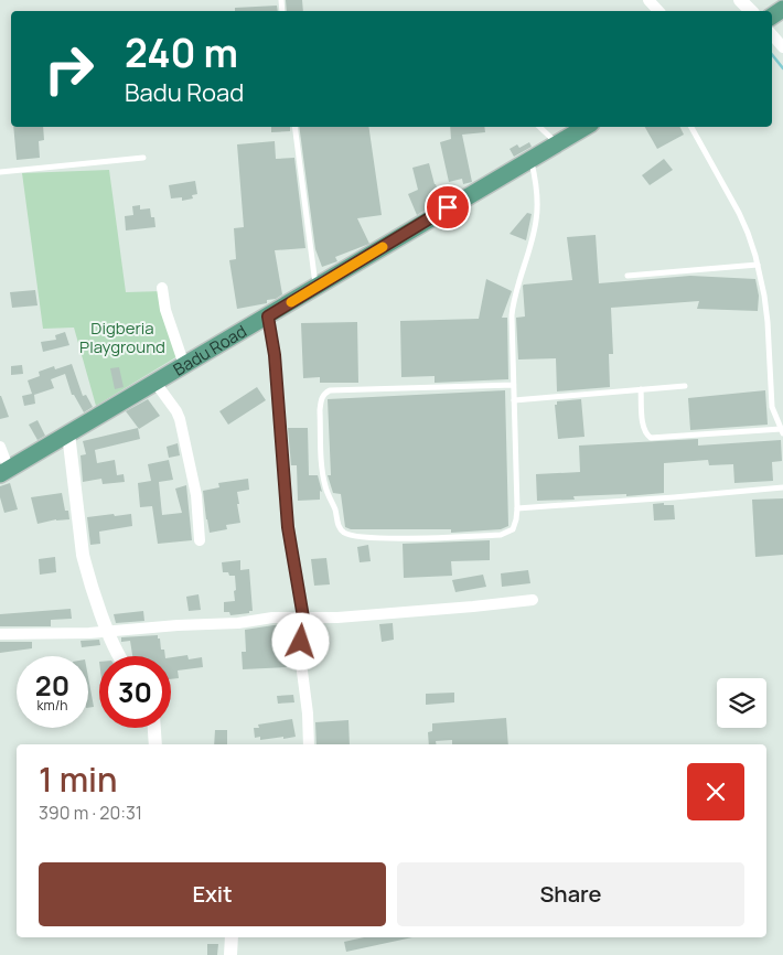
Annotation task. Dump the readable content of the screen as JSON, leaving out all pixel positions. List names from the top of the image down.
{
  "streets": {
    "main road": ["Badu Road"]
  },
  "parks": ["Digberia Playground"],
  "page": {
    "turn": ["240 m", "Badu Road"],
    "speed": "20 km/h",
    "limit": "30",
    "heading": ["1 min", "390 m · 20:31"],
    "buttons": ["Exit", "Share"]
  }
}
